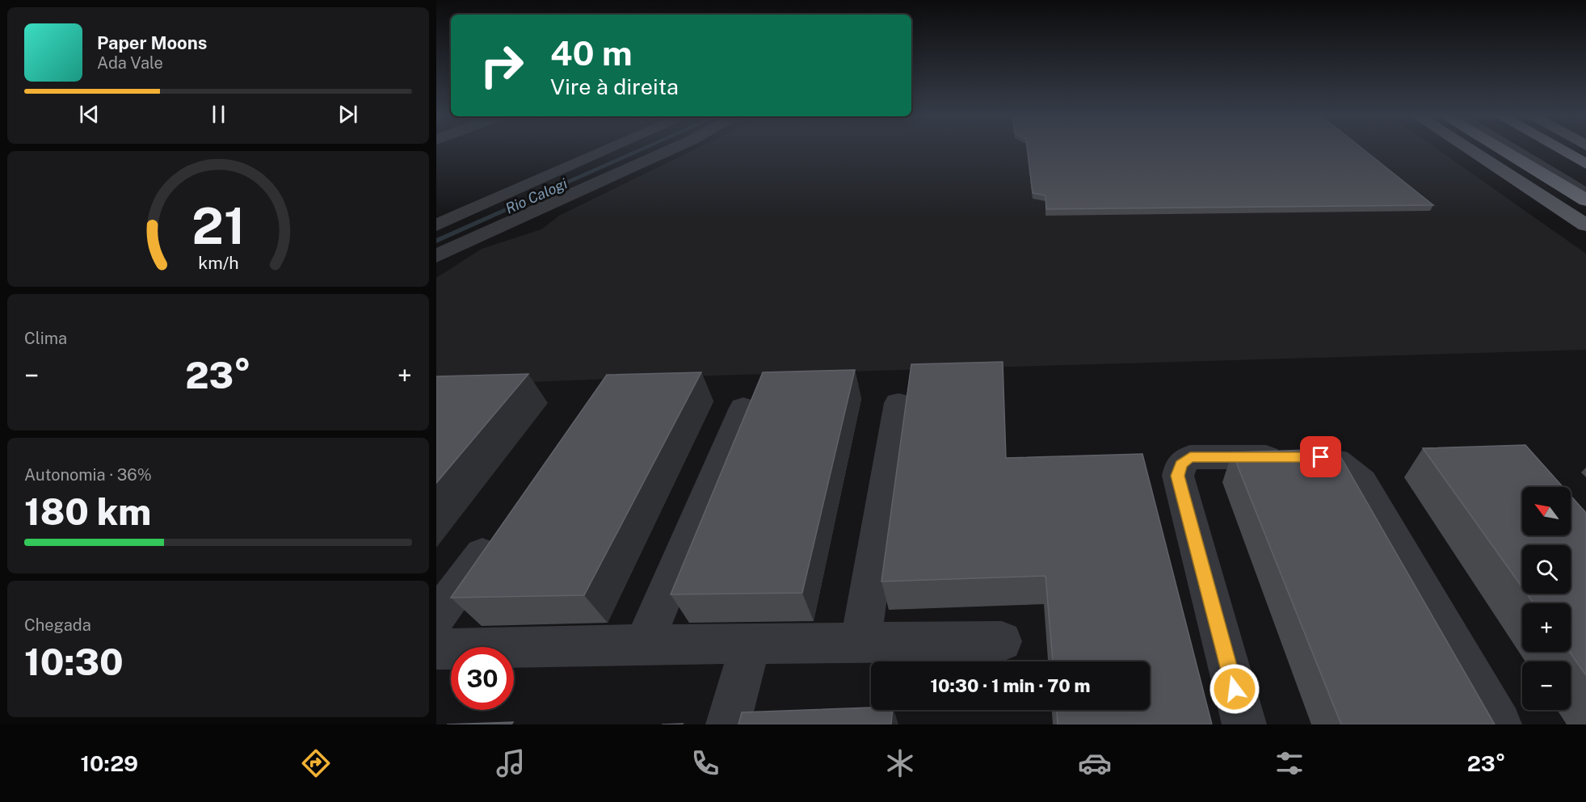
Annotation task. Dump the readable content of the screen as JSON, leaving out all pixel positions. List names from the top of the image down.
{
  "water": ["Rio Calogi"],
  "north": "top left",
  "page": {
    "turn": ["40 m", "Vire à direita"],
    "song": ["Paper Moons", "Ada Vale"],
    "tile": [
      "Clima",
      ["Autonomia · 36%", "180 km"],
      ["Chegada", "10:30"]
    ],
    "heat": ["−", "23°", "+"],
    "map_buttons": ["+", "−"],
    "limit": "30",
    "trip": "10:30 · 1 min · 70 m",
    "tabs": ["10:29", "23°"],
    "gauge": ["21", "km/h"]
  }
}
